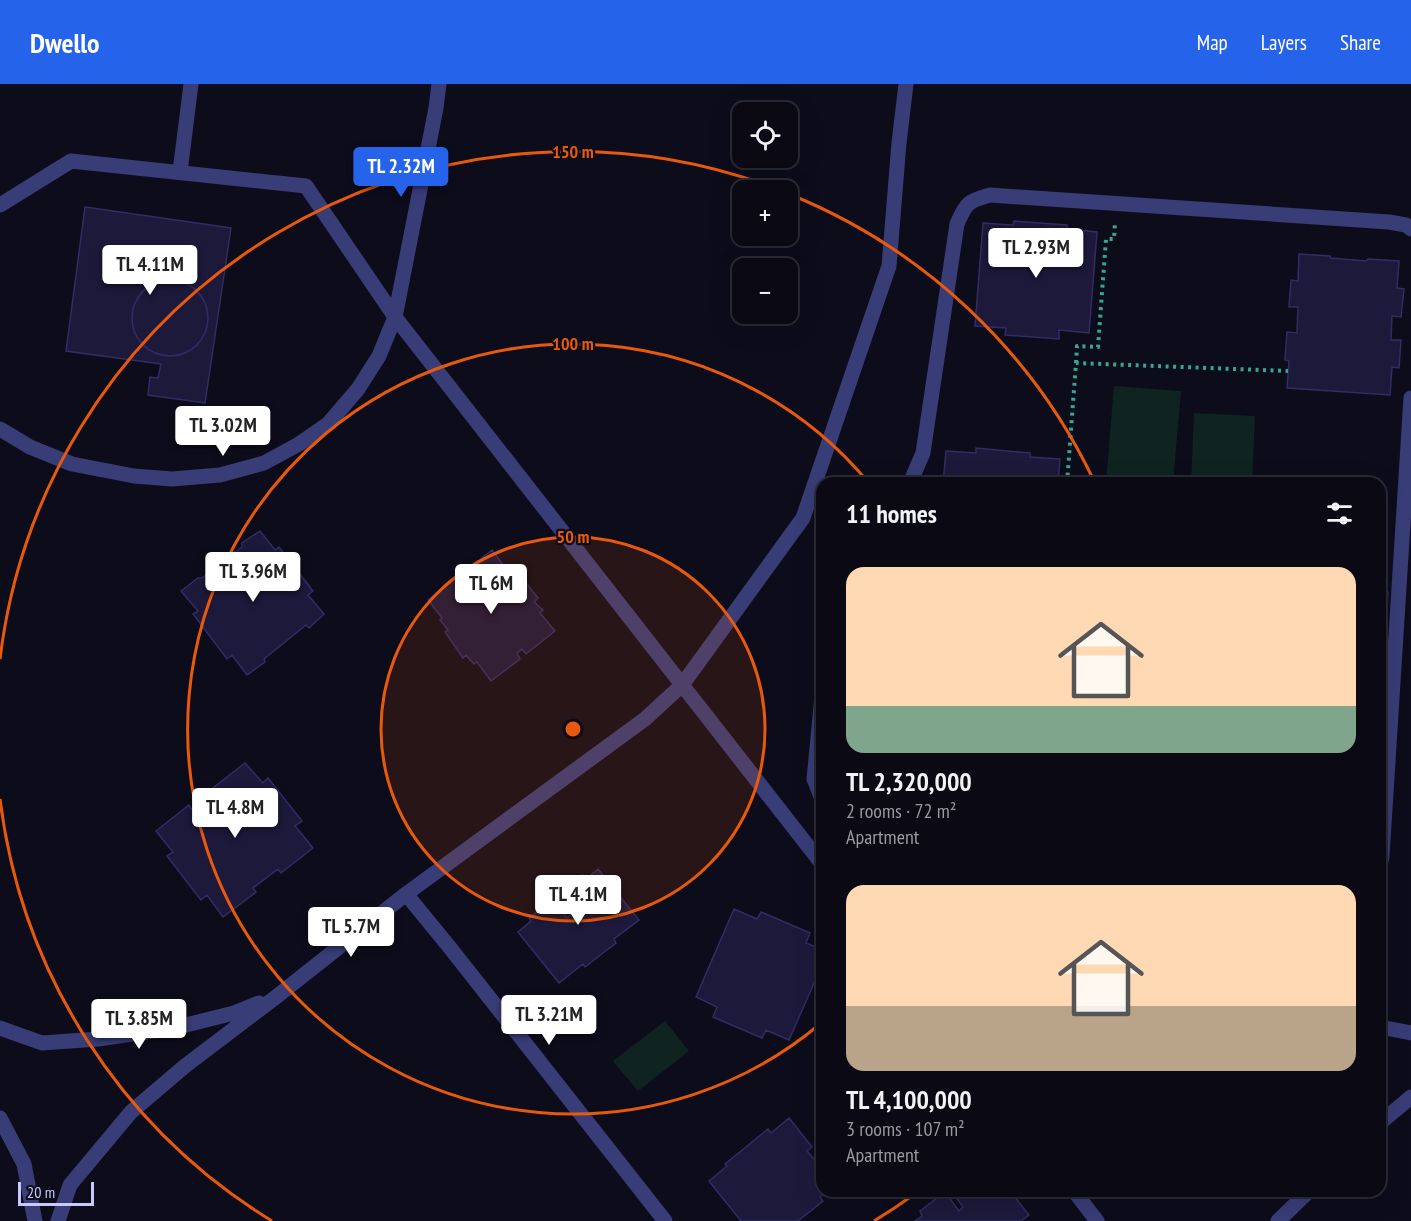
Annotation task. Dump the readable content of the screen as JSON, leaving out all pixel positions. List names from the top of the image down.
{
  "scale_bar": "20 m",
  "page": {
    "header": "Dwello",
    "nav": ["Map", "Layers", "Share"],
    "map_buttons": ["+", "−"],
    "price": [
      "TL 2.32M",
      "TL 2.93M",
      "TL 4.11M",
      "TL 3.02M",
      "TL 3.96M",
      "TL 6M",
      "TL 4.8M",
      "TL 4.1M",
      "TL 5.7M",
      "TL 3.21M",
      "TL 3.85M"
    ],
    "heading": "11 homes",
    "list": [
      {
        "name": "TL 2,320,000",
        "note": "2 rooms · 72 m² · Apartment"
      },
      {
        "name": "TL 4,100,000",
        "note": "3 rooms · 107 m² · Apartment"
      }
    ],
    "scale": "20 m"
  },
  "rings": ["150 m", "100 m", "50 m"]
}
